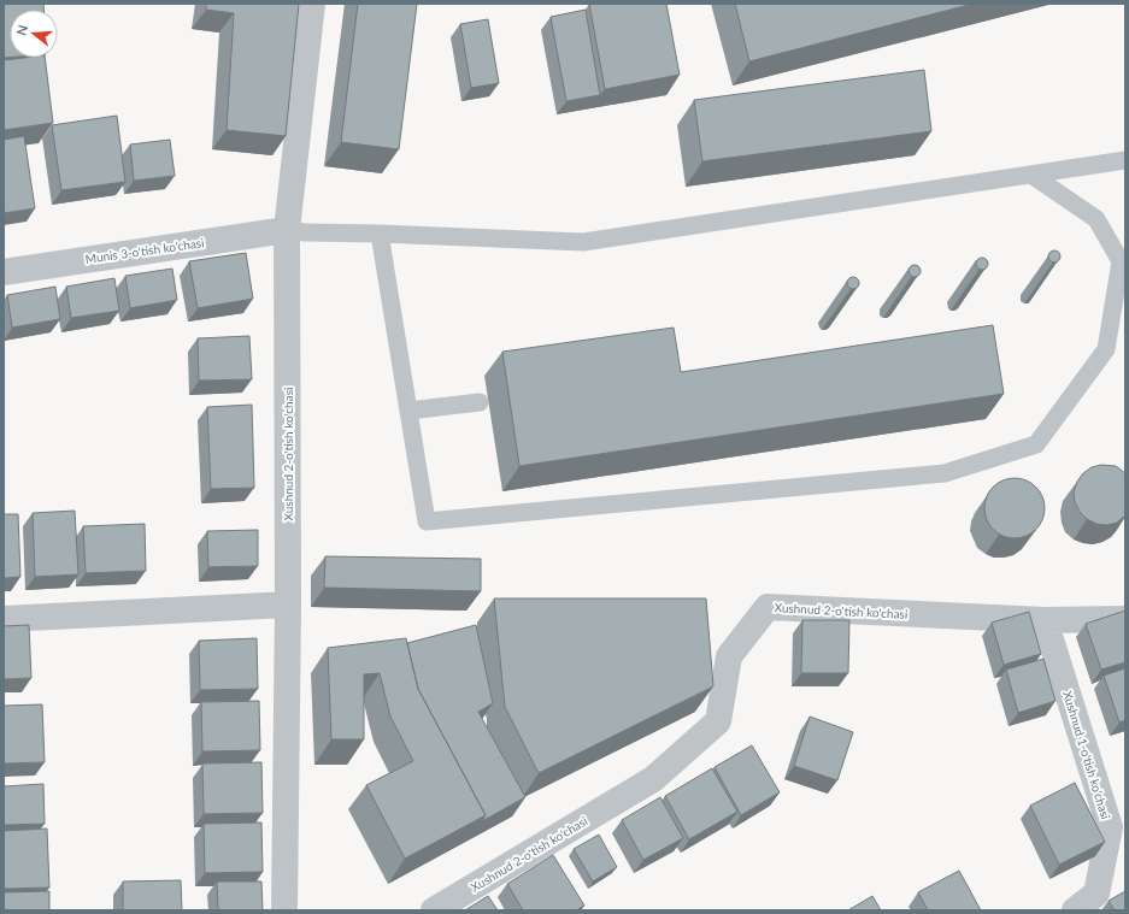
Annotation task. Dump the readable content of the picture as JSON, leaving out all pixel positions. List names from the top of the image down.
{
  "streets": {
    "street": ["Munis 3-o'tish ko'chasi", "Xushnud 2-o'tish ko'chasi", "Xushnud 1-o'tish ko'chasi"]
  },
  "crossings": [
    ["Munis 3-o'tish ko'chasi", "Xushnud 2-o'tish ko'chasi"],
    ["Xushnud 2-o'tish ko'chasi", "Xushnud 1-o'tish ko'chasi"]
  ],
  "north": "left"
}
